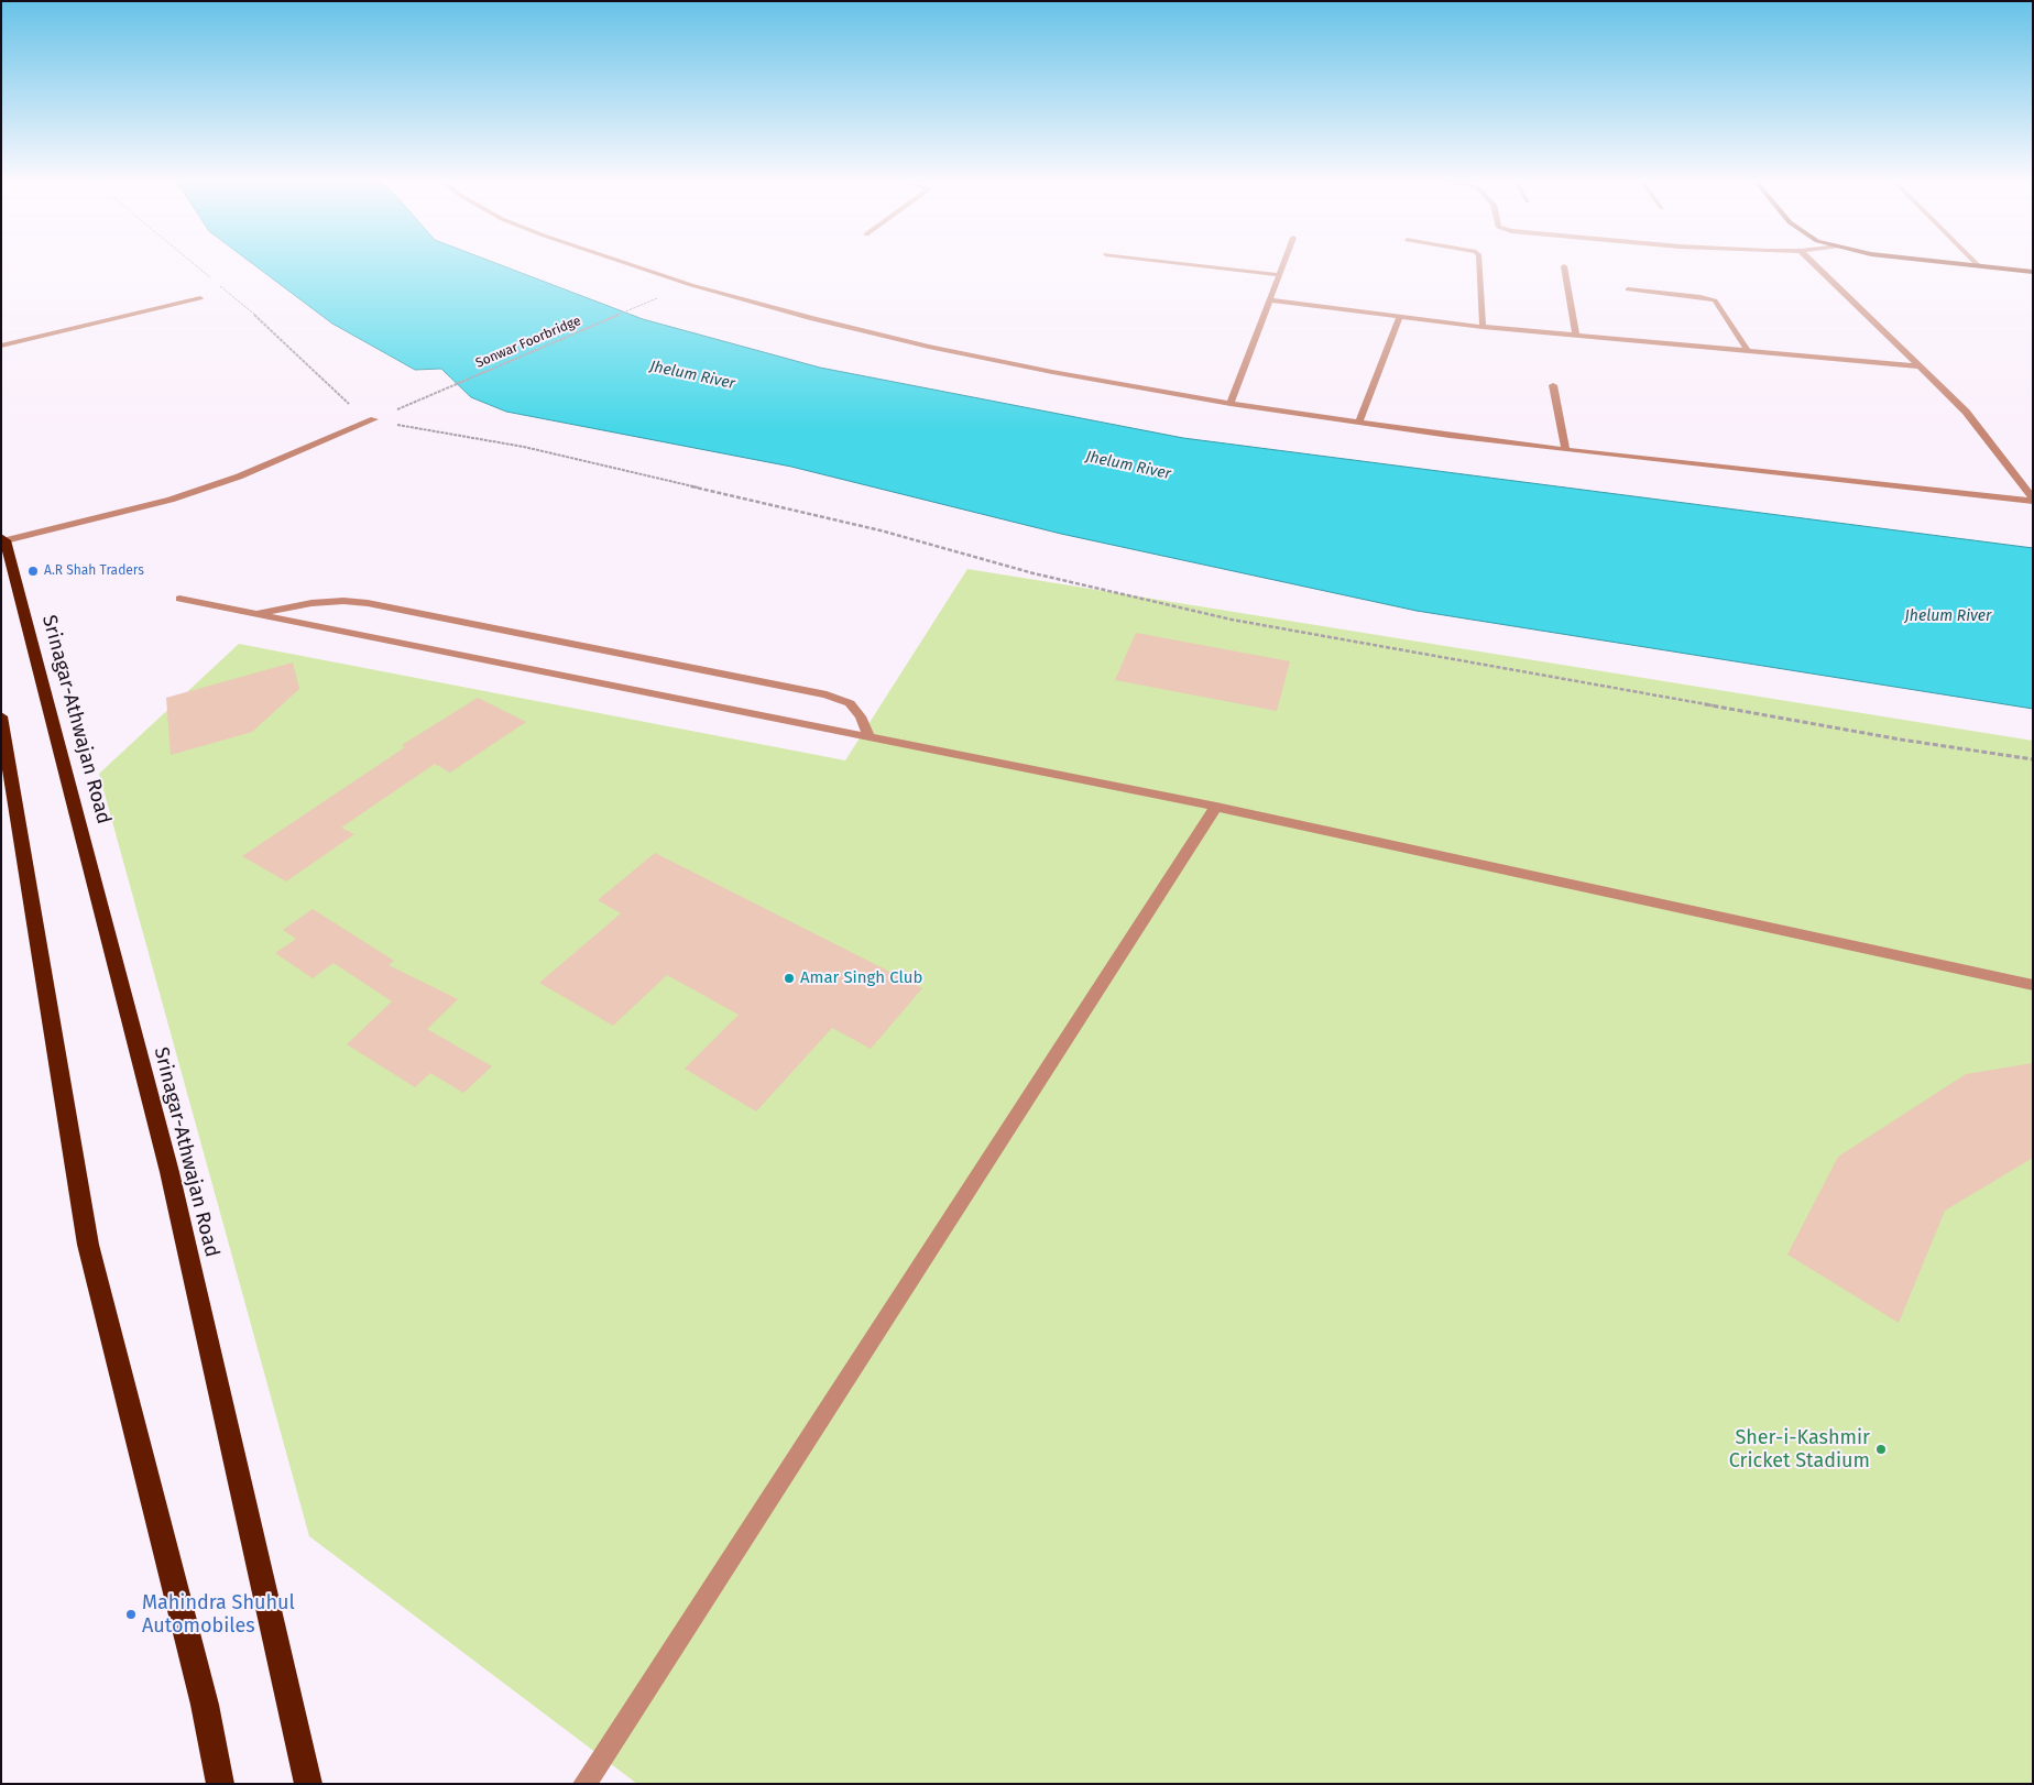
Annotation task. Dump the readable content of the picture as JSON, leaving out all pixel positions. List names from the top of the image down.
{
  "streets": {
    "highway": ["Srinagar-Athwajan Road"],
    "path": ["Sonwar Foorbridge"]
  },
  "water": ["Jhelum River"],
  "places": [
    "A.R Shah Traders",
    "Amar Singh Club",
    "Sher-i-Kashmir Cricket Stadium",
    "Mahindra Shuhul Automobiles"
  ]
}
